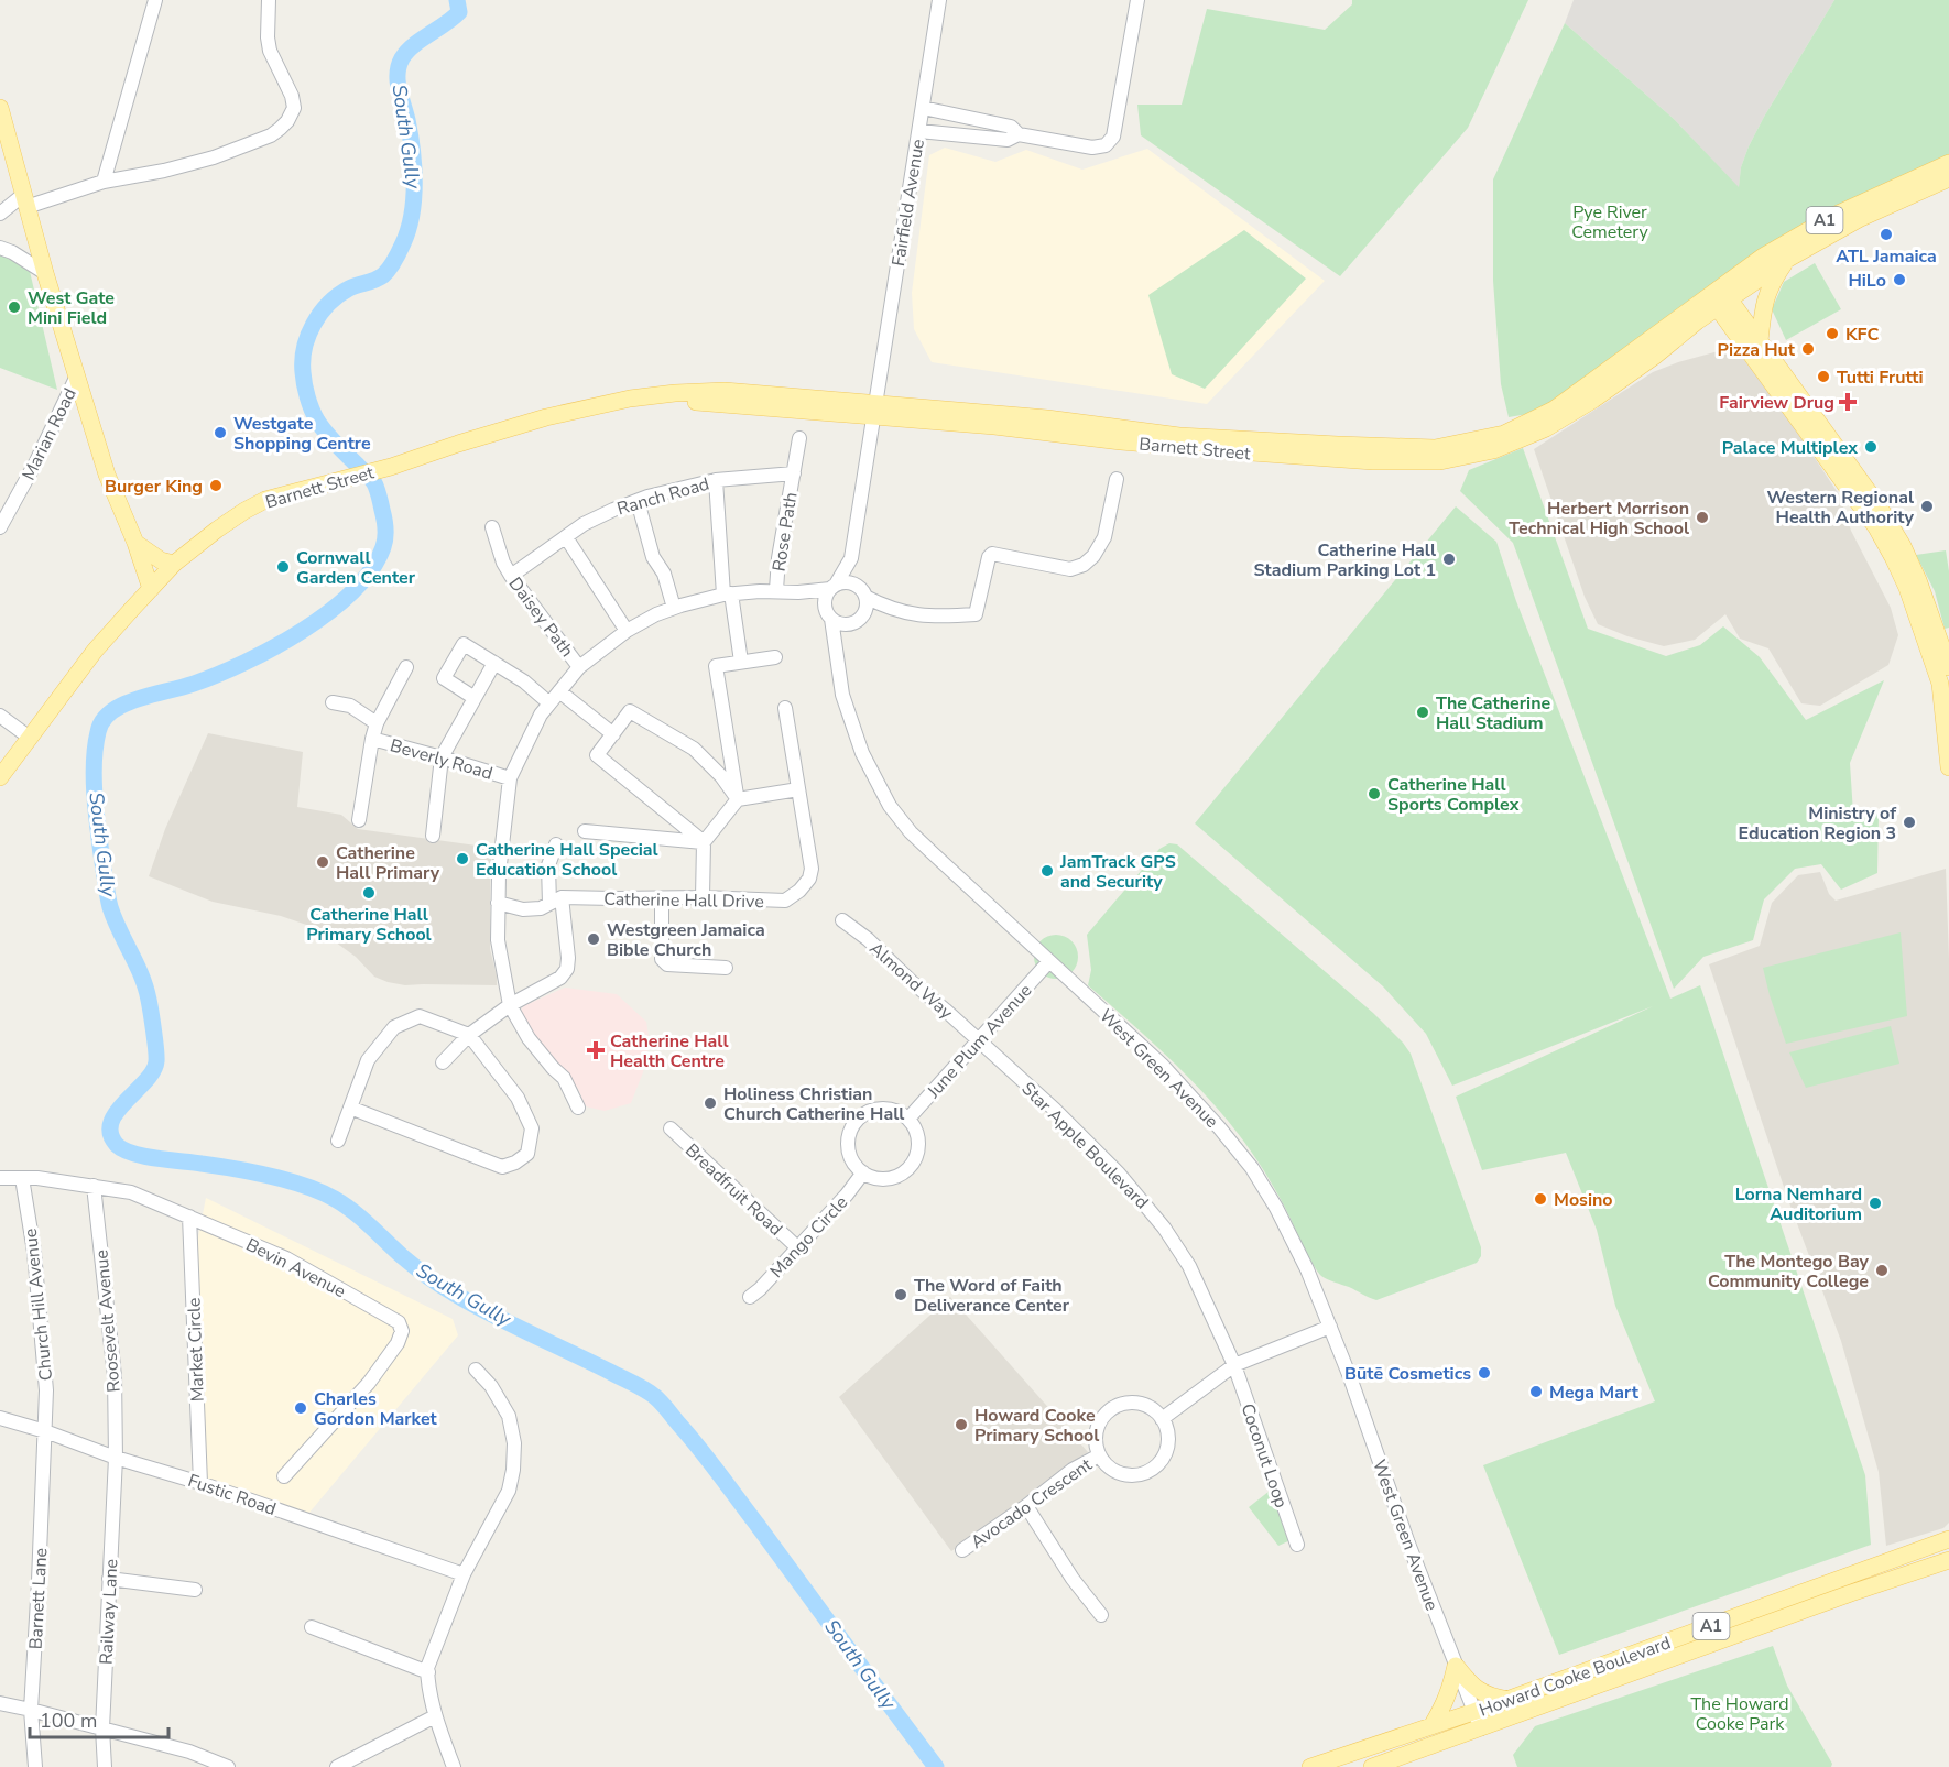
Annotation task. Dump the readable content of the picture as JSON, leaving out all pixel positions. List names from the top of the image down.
{
  "streets": {
    "main road": ["A1", "Barnett Street", "Howard Cooke Boulevard"],
    "street": [
      "Fairfield Avenue",
      "Marian Road",
      "Ranch Road",
      "Rose Path",
      "Daisey Path",
      "Beverly Road",
      "Catherine Hall Drive",
      "Almond Way",
      "June Plum Avenue",
      "West Green Avenue",
      "Star Apple Boulevard",
      "Breadfruit Road",
      "Mango Circle",
      "Bevin Avenue",
      "Church Hill Avenue",
      "Roosevelt Avenue",
      "Market Circle",
      "Coconut Loop",
      "Fustic Road",
      "Avocado Crescent",
      "Barnett Lane",
      "Railway Lane"
    ]
  },
  "crossings": [
    ["Fairfield Avenue", "Barnett Street"],
    ["A1", "Barnett Street"],
    ["Ranch Road", "Rose Path"],
    ["Ranch Road", "Daisey Path"],
    ["Almond Way", "June Plum Avenue"],
    ["Almond Way", "Star Apple Boulevard"],
    ["June Plum Avenue", "West Green Avenue"],
    ["June Plum Avenue", "Star Apple Boulevard"],
    ["June Plum Avenue", "Mango Circle"],
    ["West Green Avenue", "Howard Cooke Boulevard"],
    ["Star Apple Boulevard", "Coconut Loop"],
    ["Breadfruit Road", "Mango Circle"],
    ["Bevin Avenue", "Church Hill Avenue"],
    ["Bevin Avenue", "Roosevelt Avenue"],
    ["Bevin Avenue", "Market Circle"],
    ["Church Hill Avenue", "Fustic Road"],
    ["Church Hill Avenue", "Barnett Lane"],
    ["Roosevelt Avenue", "Fustic Road"],
    ["Roosevelt Avenue", "Railway Lane"],
    ["Market Circle", "Fustic Road"],
    ["Fustic Road", "Barnett Lane"],
    ["Fustic Road", "Railway Lane"]
  ],
  "water": ["South Gully"],
  "parks": ["Pye River Cemetery", "The Howard Cooke Park"],
  "places": {
    "other": [
      "ATL Jamaica",
      "HiLo",
      "West Gate Mini Field",
      "KFC",
      "Pizza Hut",
      "Tutti Frutti",
      "Westgate Shopping Centre",
      "Palace Multiplex",
      "Burger King",
      "Western Regional Health Authority",
      "Herbert Morrison Technical High School",
      "Catherine Hall Stadium Parking Lot 1",
      "Cornwall Garden Center",
      "The Catherine Hall Stadium",
      "Catherine Hall Sports Complex",
      "Ministry of Education Region 3",
      "Catherine Hall Special Education School",
      "Catherine Hall Primary",
      "JamTrack GPS and Security",
      "Catherine Hall Primary School",
      "Westgreen Jamaica Bible Church",
      "Holiness Christian Church Catherine Hall",
      "Mosino",
      "Lorna Nemhard Auditorium",
      "The Montego Bay Community College",
      "The Word of Faith Deliverance Center",
      "Būtē Cosmetics",
      "Mega Mart",
      "Charles Gordon Market",
      "Howard Cooke Primary School"
    ],
    "health": ["Fairview Drug", "Catherine Hall Health Centre"]
  },
  "scale_bar": "100 m"
}
